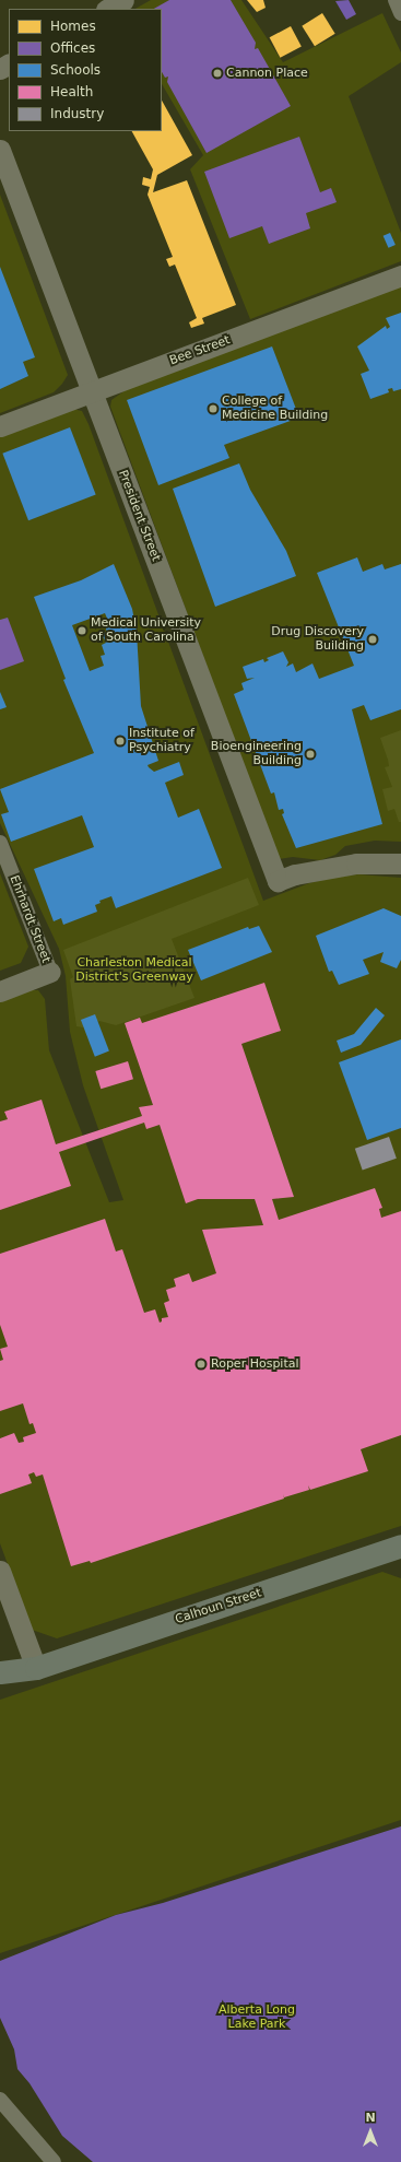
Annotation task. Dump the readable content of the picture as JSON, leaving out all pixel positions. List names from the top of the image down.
{
  "streets": {
    "main road": ["Calhoun Street"],
    "street": ["Bee Street", "President Street", "Ehrhardt Street"]
  },
  "crossings": [
    ["Bee Street", "President Street"]
  ],
  "parks": ["Charleston Medical District's Greenway", "Alberta Long Lake Park"],
  "places": [
    "Cannon Place",
    "College of Medicine Building",
    "Medical University of South Carolina",
    "Drug Discovery Building",
    "Institute of Psychiatry",
    "Bioengineering Building",
    "Roper Hospital"
  ],
  "legend": [
    "Homes",
    "Offices",
    "Schools",
    "Health",
    "Industry"
  ],
  "north": "top"
}
